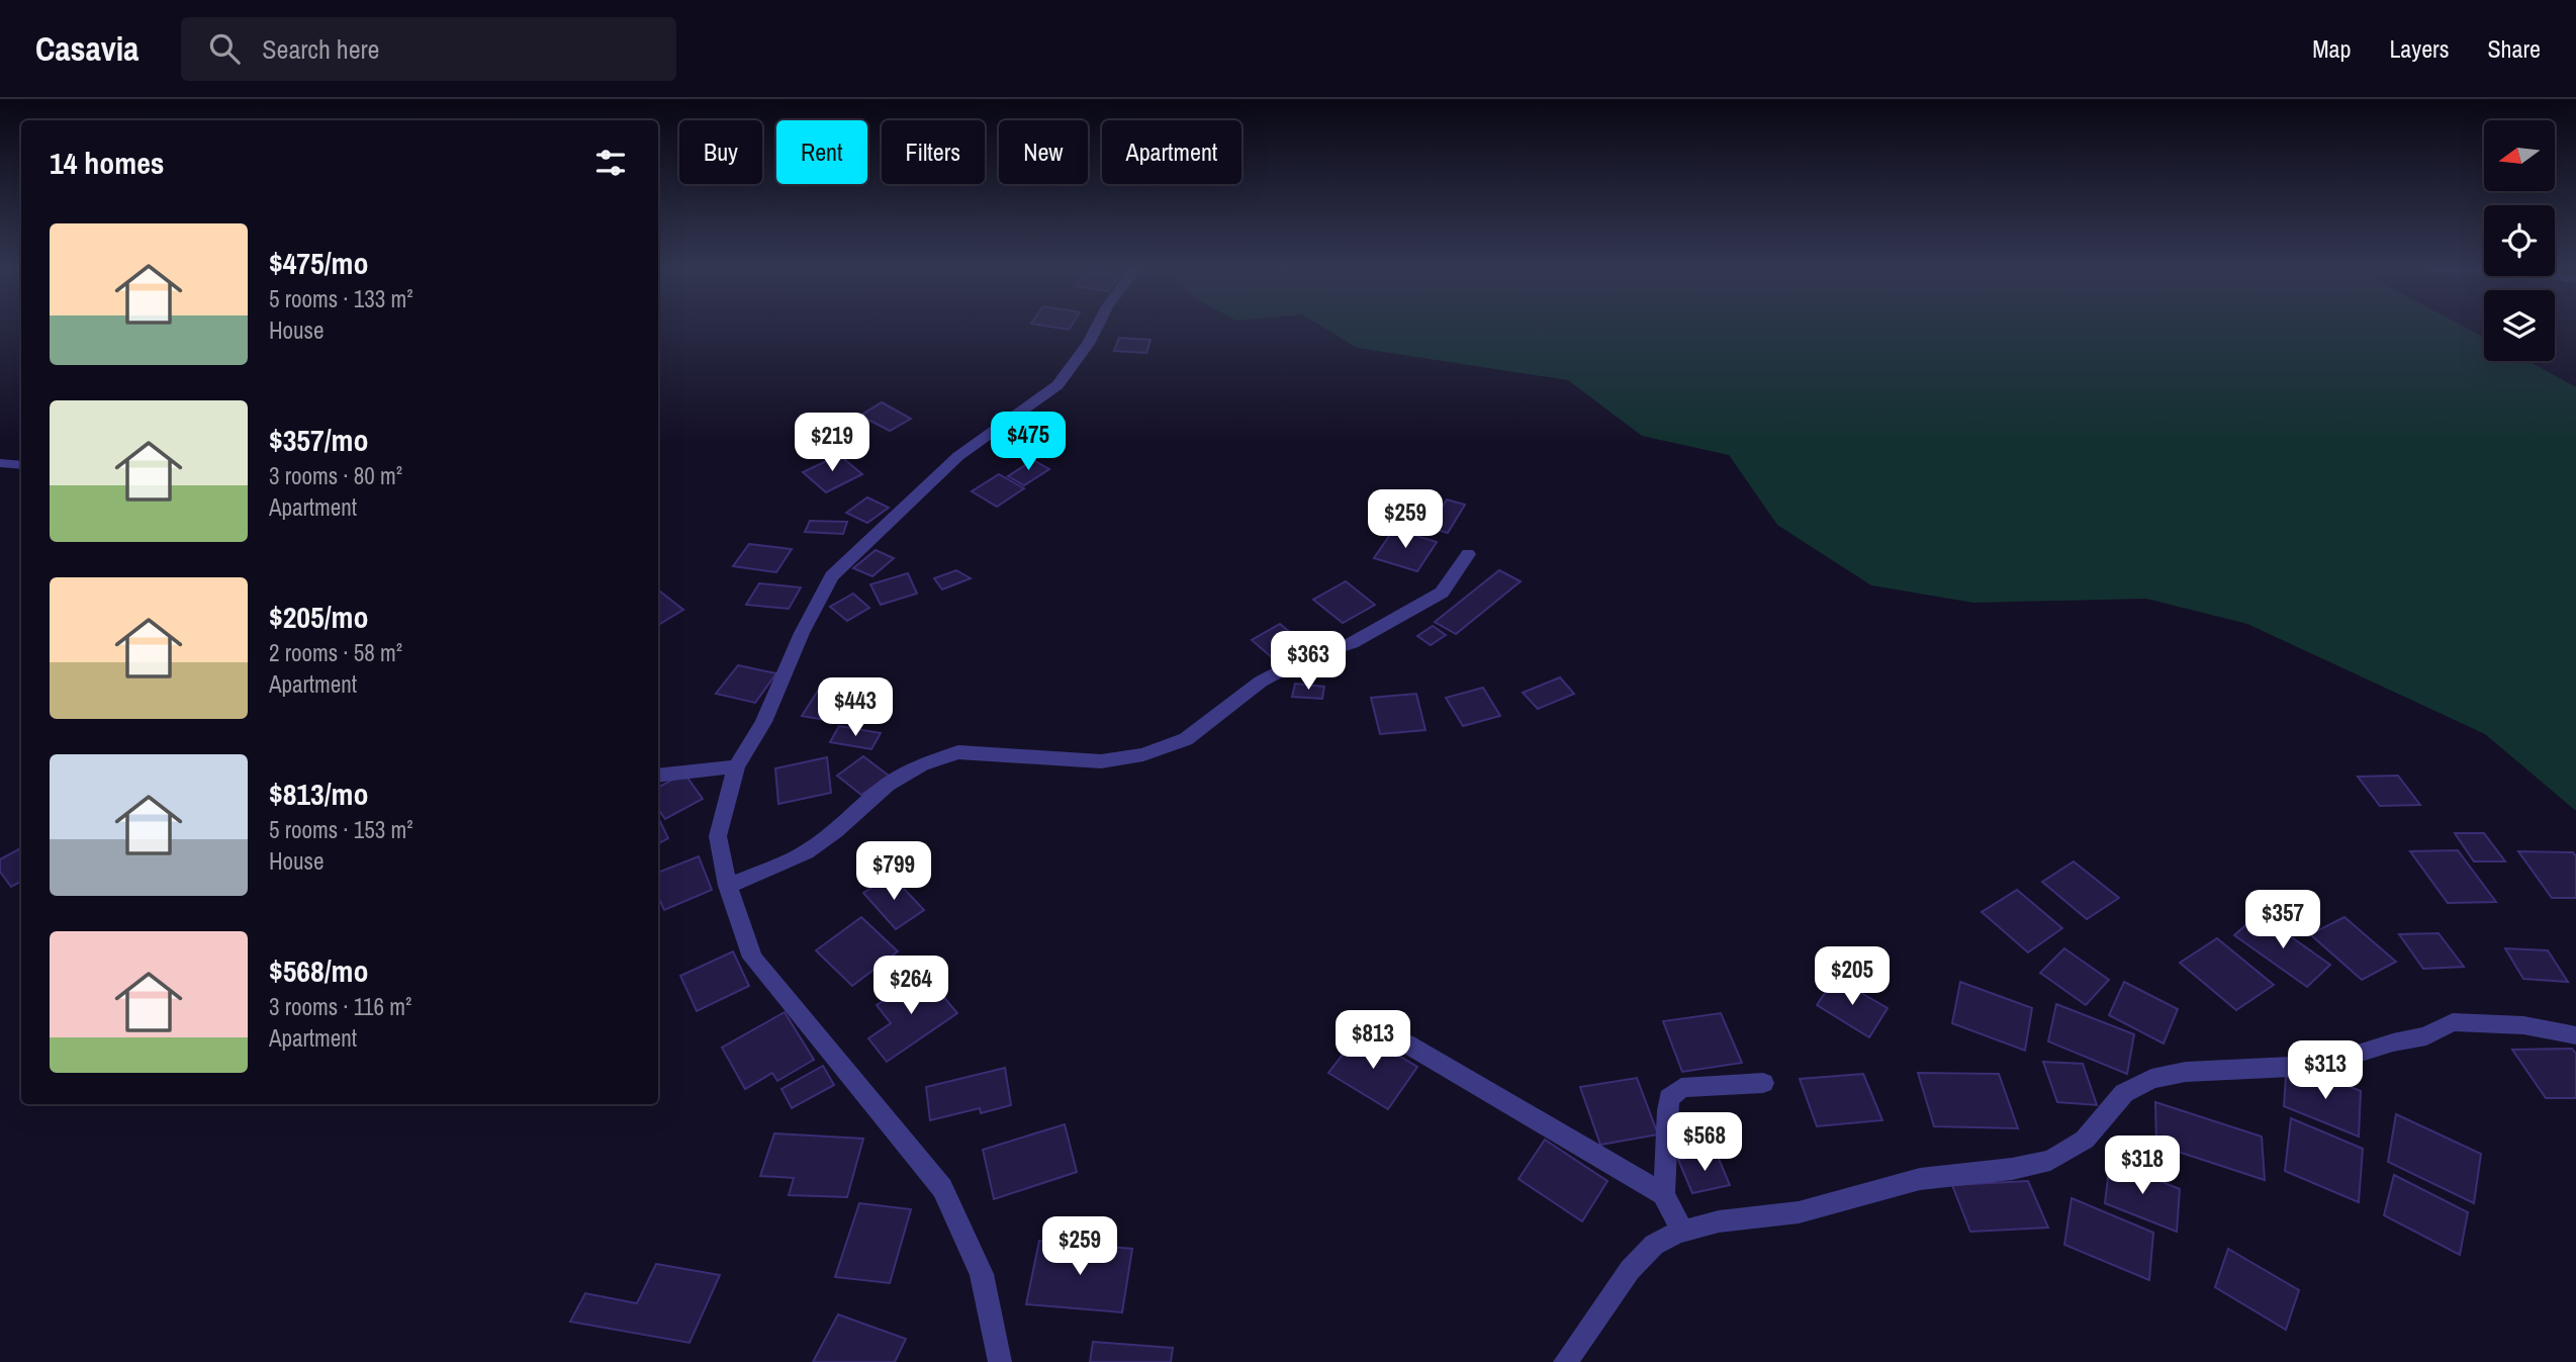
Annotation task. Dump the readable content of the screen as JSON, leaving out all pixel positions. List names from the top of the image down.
{
  "north": "left",
  "page": {
    "header": "Casavia",
    "search": "Search here",
    "nav": ["Map", "Layers", "Share"],
    "chip": [
      "Buy",
      "Rent",
      "Filters",
      "New",
      "Apartment"
    ],
    "heading": "14 homes",
    "list": [
      {
        "name": "$475/mo",
        "note": "5 rooms · 133 m² · House"
      },
      {
        "name": "$357/mo",
        "note": "3 rooms · 80 m² · Apartment"
      },
      {
        "name": "$205/mo",
        "note": "2 rooms · 58 m² · Apartment"
      },
      {
        "name": "$813/mo",
        "note": "5 rooms · 153 m² · House"
      },
      {
        "name": "$568/mo",
        "note": "3 rooms · 116 m² · Apartment"
      }
    ],
    "price": [
      "$475",
      "$219",
      "$259",
      "$363",
      "$443",
      "$799",
      "$357",
      "$205",
      "$264",
      "$813",
      "$313",
      "$568",
      "$318",
      "$259"
    ]
  }
}
